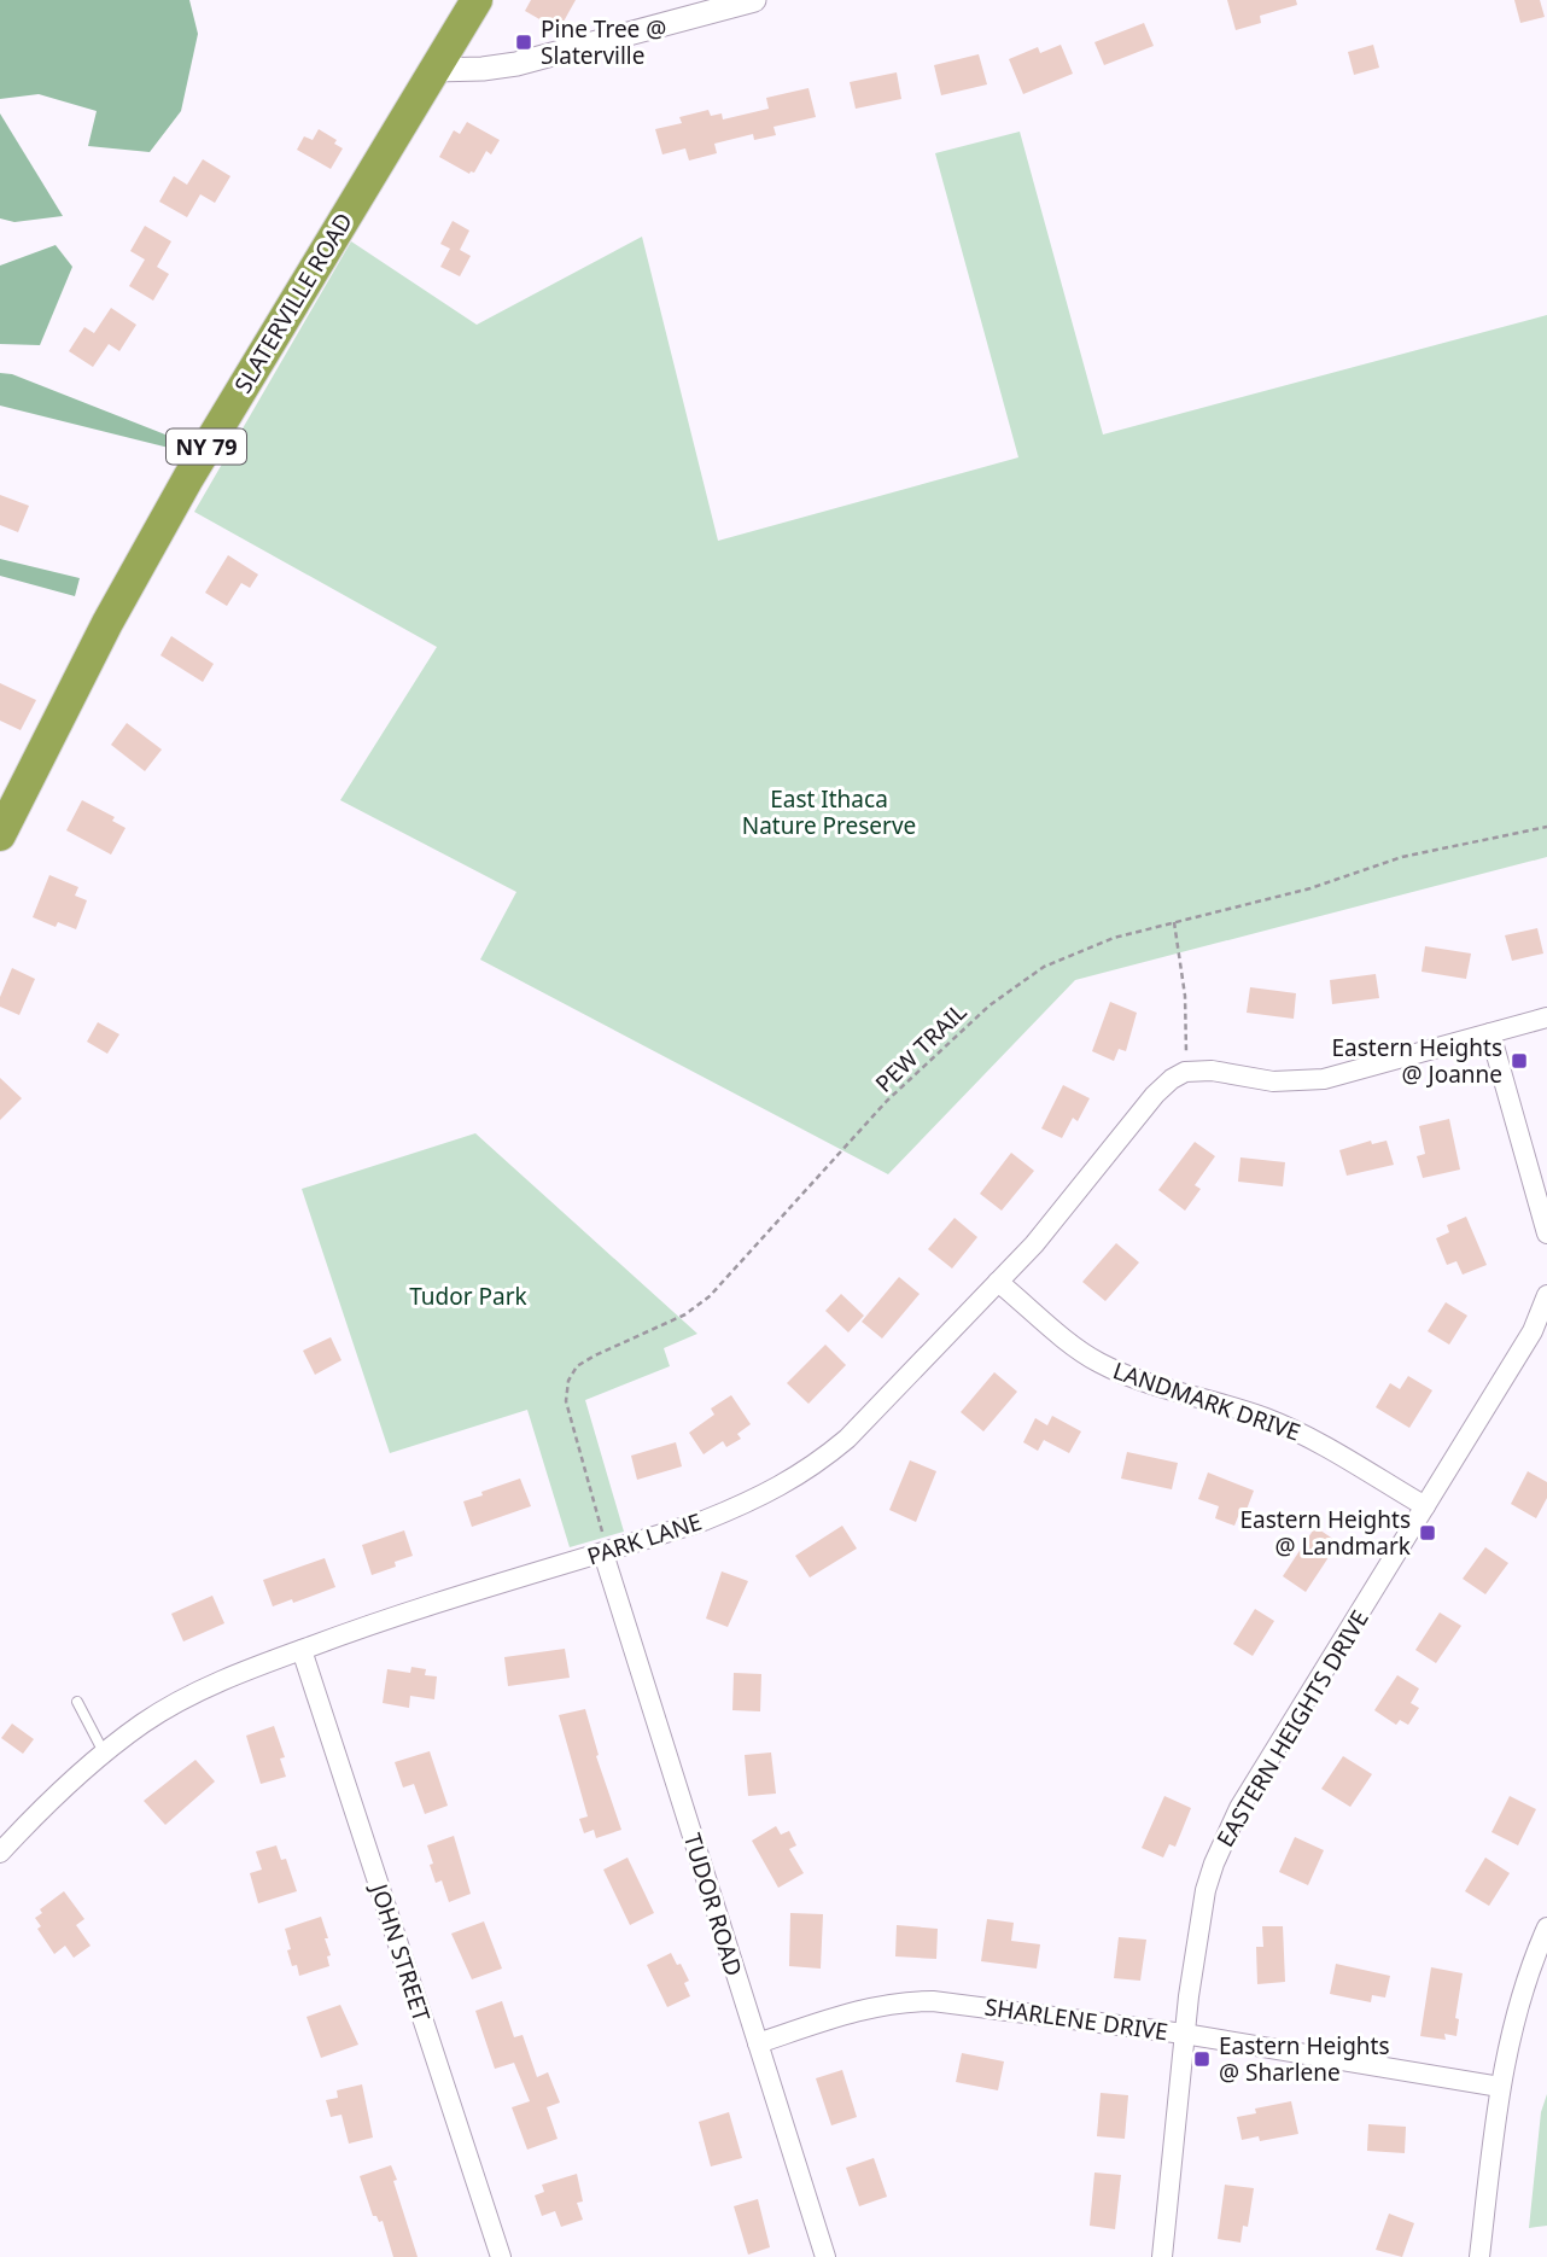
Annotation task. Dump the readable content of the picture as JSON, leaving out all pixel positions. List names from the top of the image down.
{
  "streets": {
    "highway": ["SLATERVILLE ROAD", "NY 79"],
    "street": [
      "LANDMARK DRIVE",
      "PARK LANE",
      "EASTERN HEIGHTS DRIVE",
      "TUDOR ROAD",
      "JOHN STREET",
      "SHARLENE DRIVE"
    ],
    "path": ["PEW TRAIL"]
  },
  "crossings": [
    ["PEW TRAIL", "PARK LANE"],
    ["PEW TRAIL", "TUDOR ROAD"],
    ["LANDMARK DRIVE", "PARK LANE"],
    ["LANDMARK DRIVE", "EASTERN HEIGHTS DRIVE"],
    ["PARK LANE", "TUDOR ROAD"],
    ["PARK LANE", "JOHN STREET"],
    ["EASTERN HEIGHTS DRIVE", "SHARLENE DRIVE"],
    ["TUDOR ROAD", "SHARLENE DRIVE"]
  ],
  "parks": ["East Ithaca Nature Preserve", "Tudor Park"],
  "places": {
    "transit": [
      "Pine Tree @ Slaterville",
      "Eastern Heights @ Joanne",
      "Eastern Heights @ Landmark",
      "Eastern Heights @ Sharlene"
    ]
  }
}
